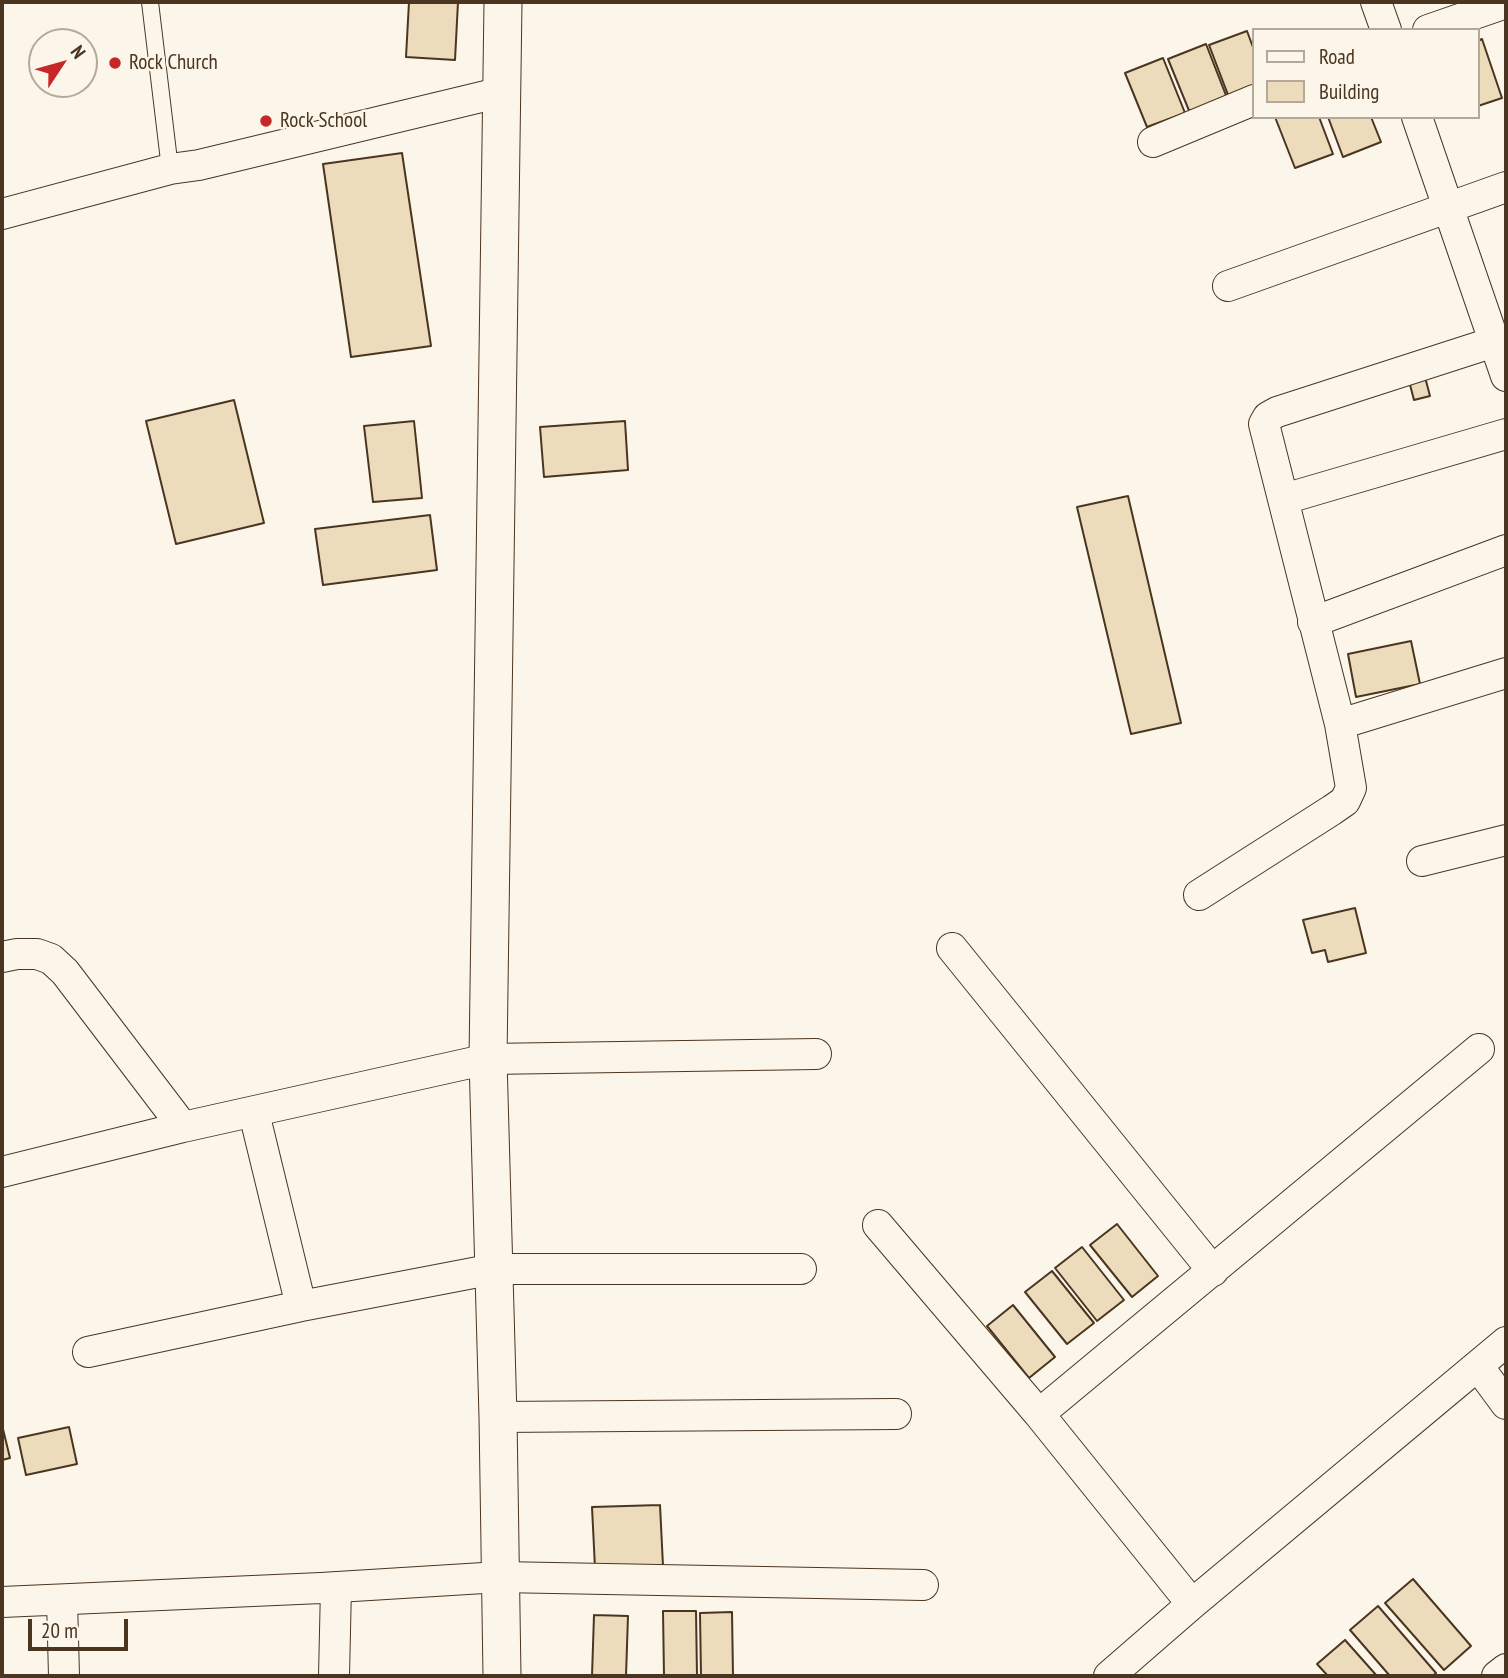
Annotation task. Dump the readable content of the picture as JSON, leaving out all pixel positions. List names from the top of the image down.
{
  "places": ["Rock Church", "Rock School"],
  "legend": ["Road", "Building"],
  "scale_bar": "20 m",
  "north": "top right"
}
